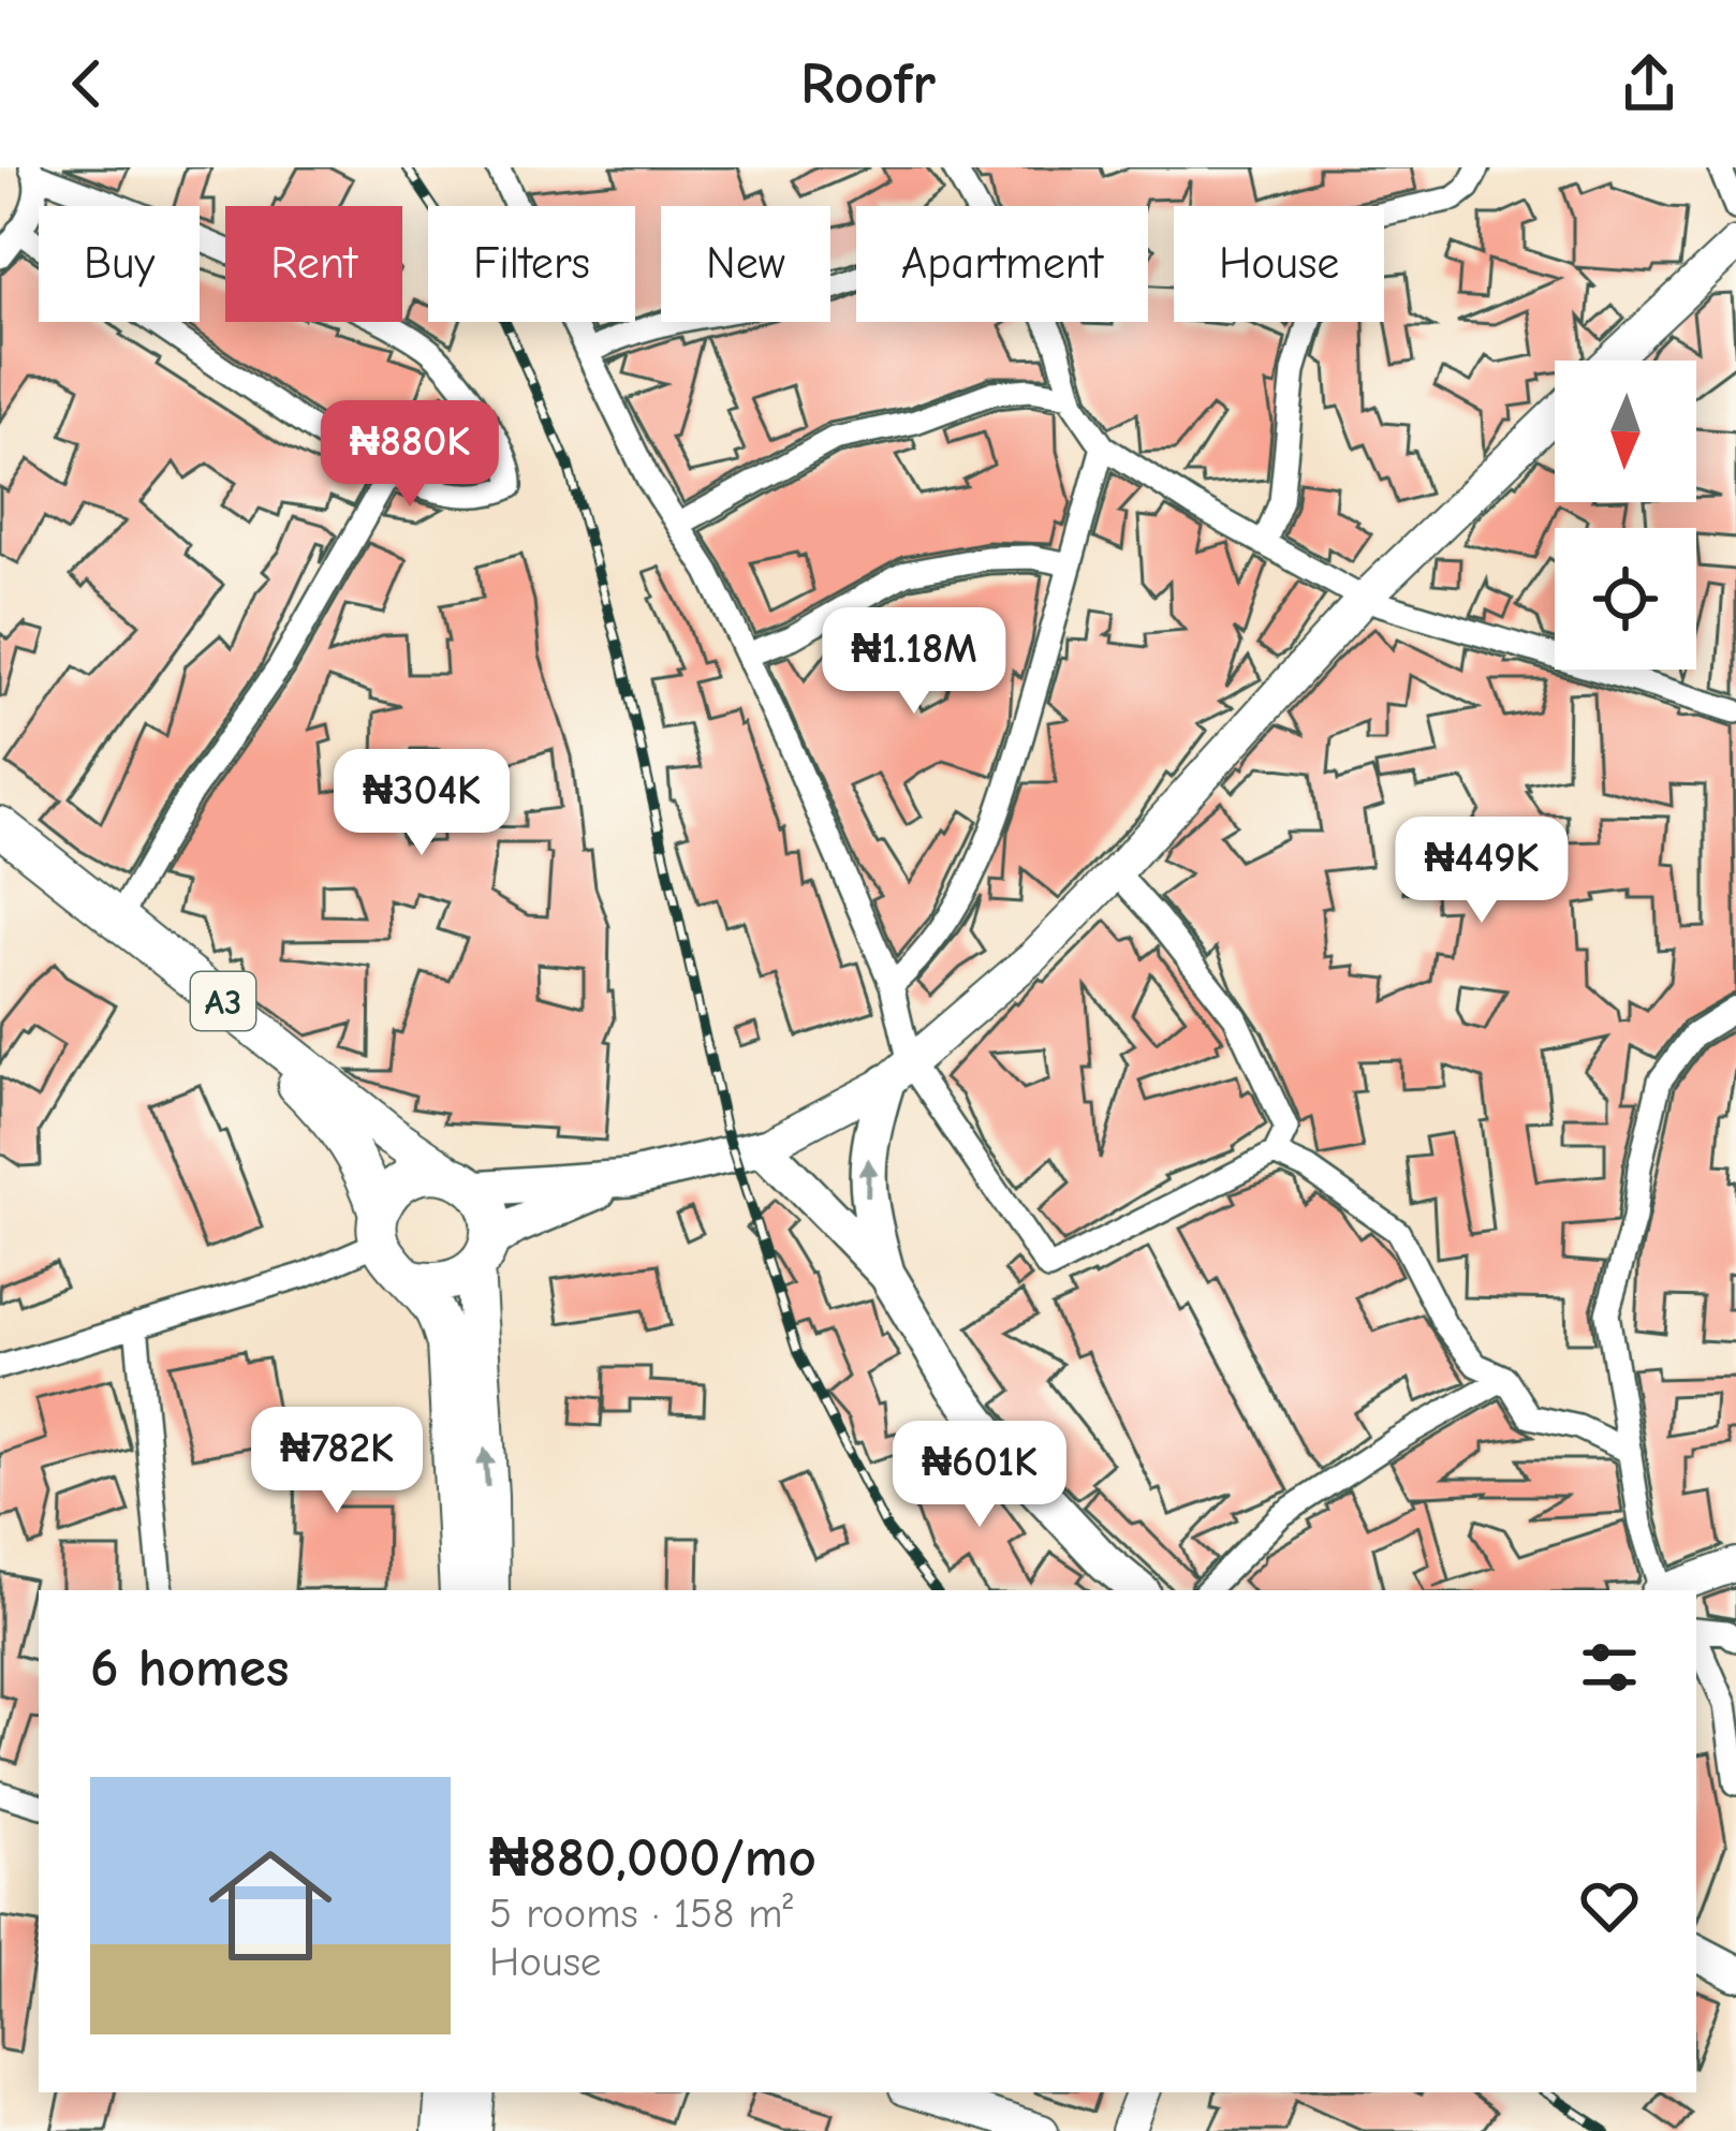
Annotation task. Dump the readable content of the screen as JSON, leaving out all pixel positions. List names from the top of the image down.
{
  "streets": {
    "highway": ["A3"]
  },
  "north": "bottom",
  "page": {
    "header": "Roofr",
    "chip": [
      "Buy",
      "Rent",
      "Filters",
      "New",
      "Apartment",
      "House"
    ],
    "price": [
      "₦880K",
      "₦1.18M",
      "₦304K",
      "₦449K",
      "₦782K",
      "₦601K"
    ],
    "heading": "6 homes",
    "list": [
      {
        "name": "₦880,000/mo",
        "note": "5 rooms · 158 m² · House"
      }
    ]
  }
}
